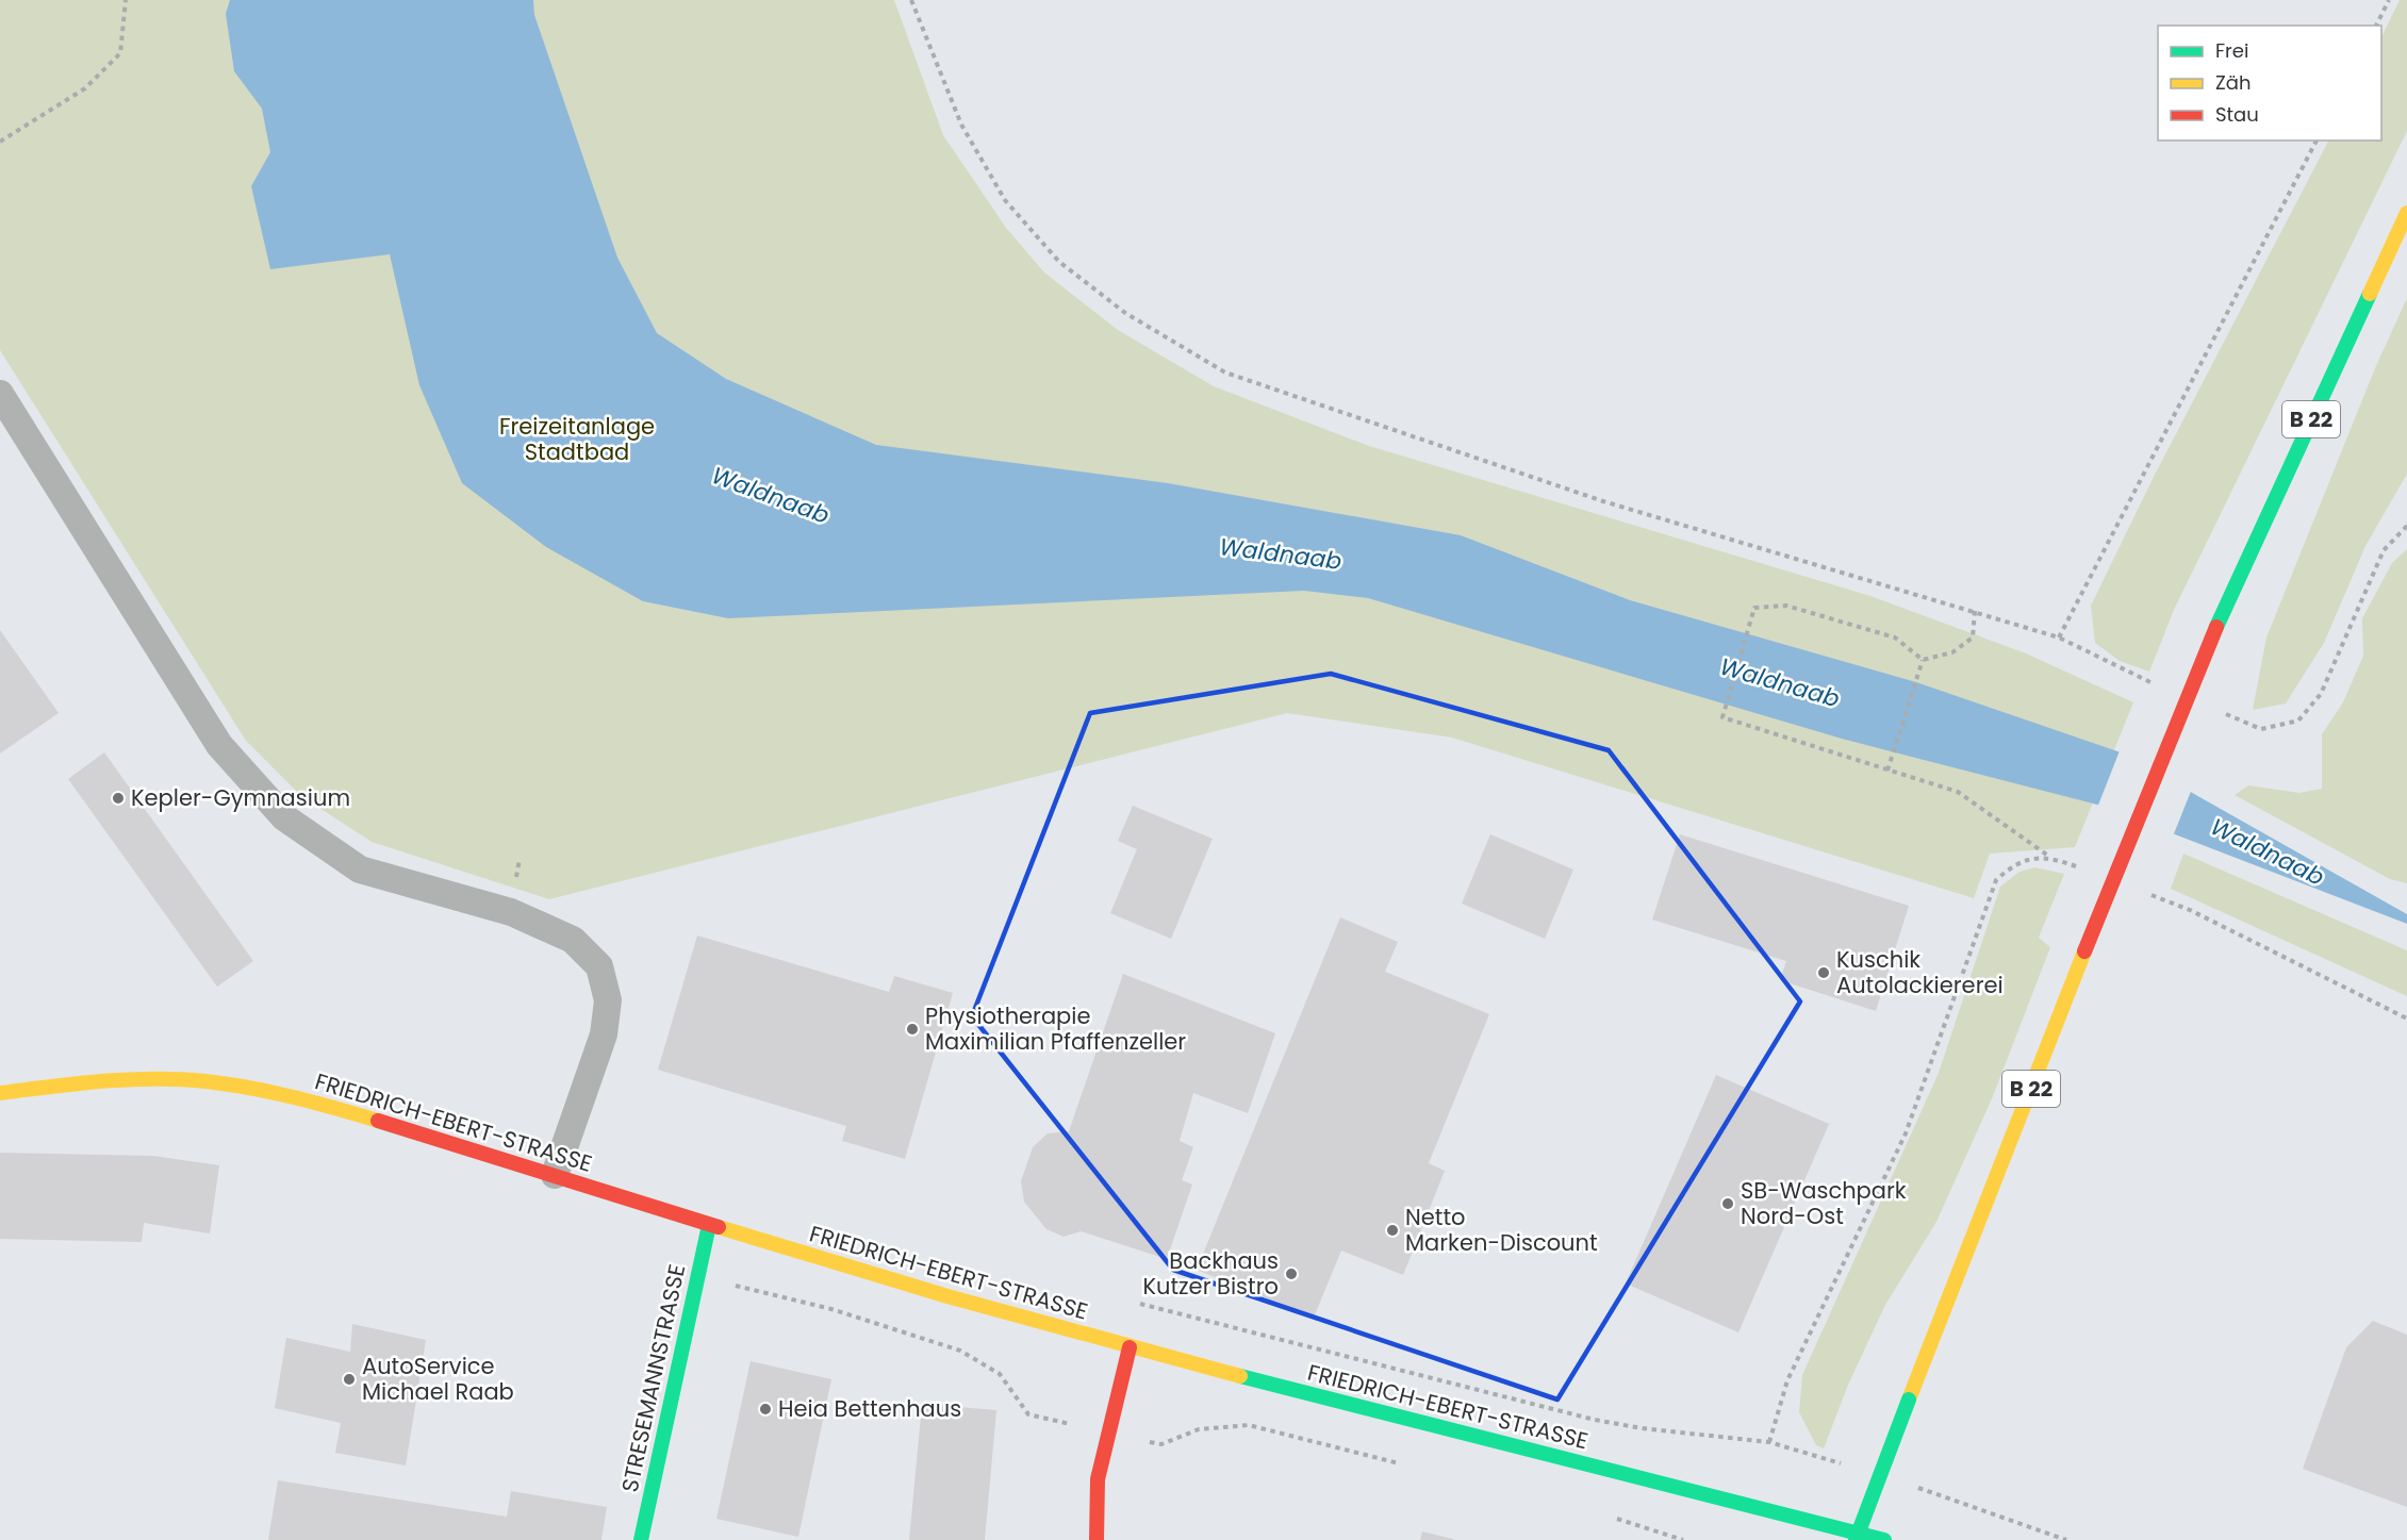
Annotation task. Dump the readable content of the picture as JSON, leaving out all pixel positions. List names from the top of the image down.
{
  "streets": {
    "main road": ["B 22", "FRIEDRICH-EBERT-STRASSE", "STRESEMANNSTRASSE"]
  },
  "crossings": [
    ["FRIEDRICH-EBERT-STRASSE", "STRESEMANNSTRASSE"]
  ],
  "water": ["Waldnaab"],
  "parks": ["Freizeitanlage Stadtbad"],
  "places": [
    "Kepler-Gymnasium",
    "Kuschik Autolackiererei",
    "Physiotherapie Maximilian Pfaffenzeller",
    "SB-Waschpark Nord-Ost",
    "Netto Marken-Discount",
    "Backhaus Kutzer Bistro",
    "AutoService Michael Raab",
    "Heia Bettenhaus"
  ],
  "legend": ["Frei", "Zäh", "Stau"]
}
